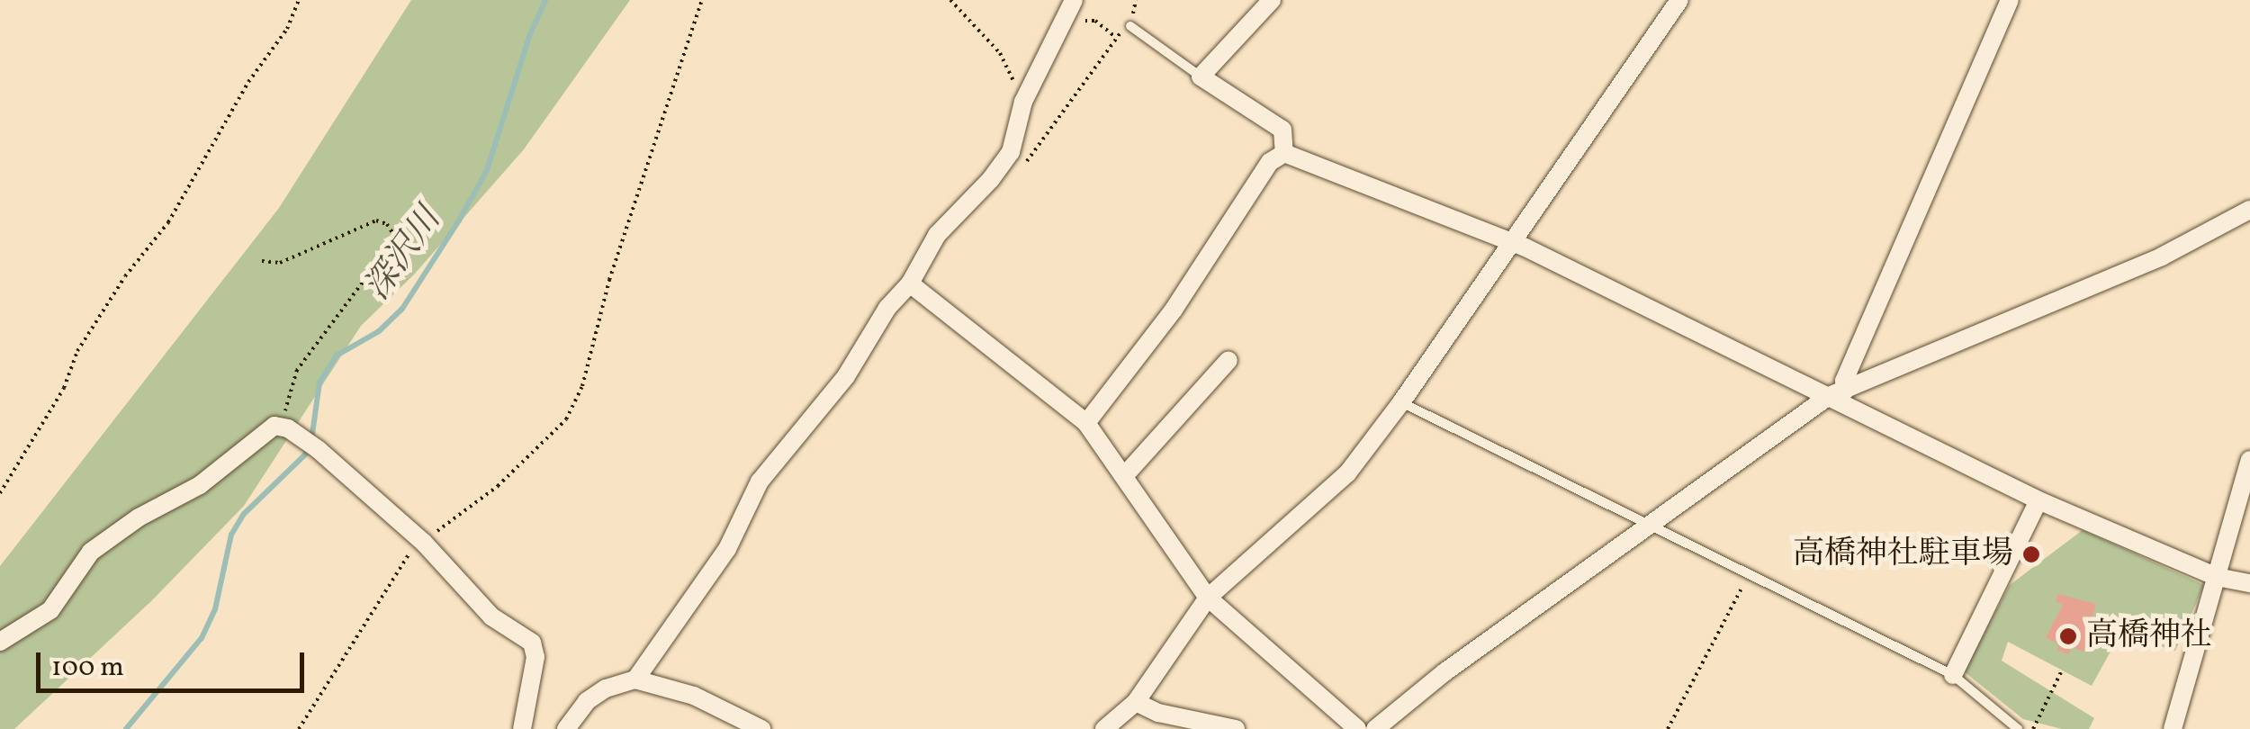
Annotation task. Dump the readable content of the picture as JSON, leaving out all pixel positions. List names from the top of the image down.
{
  "water": ["深沢川"],
  "places": ["高橋神社駐車場", "高橋神社"],
  "scale_bar": "100 m"
}
